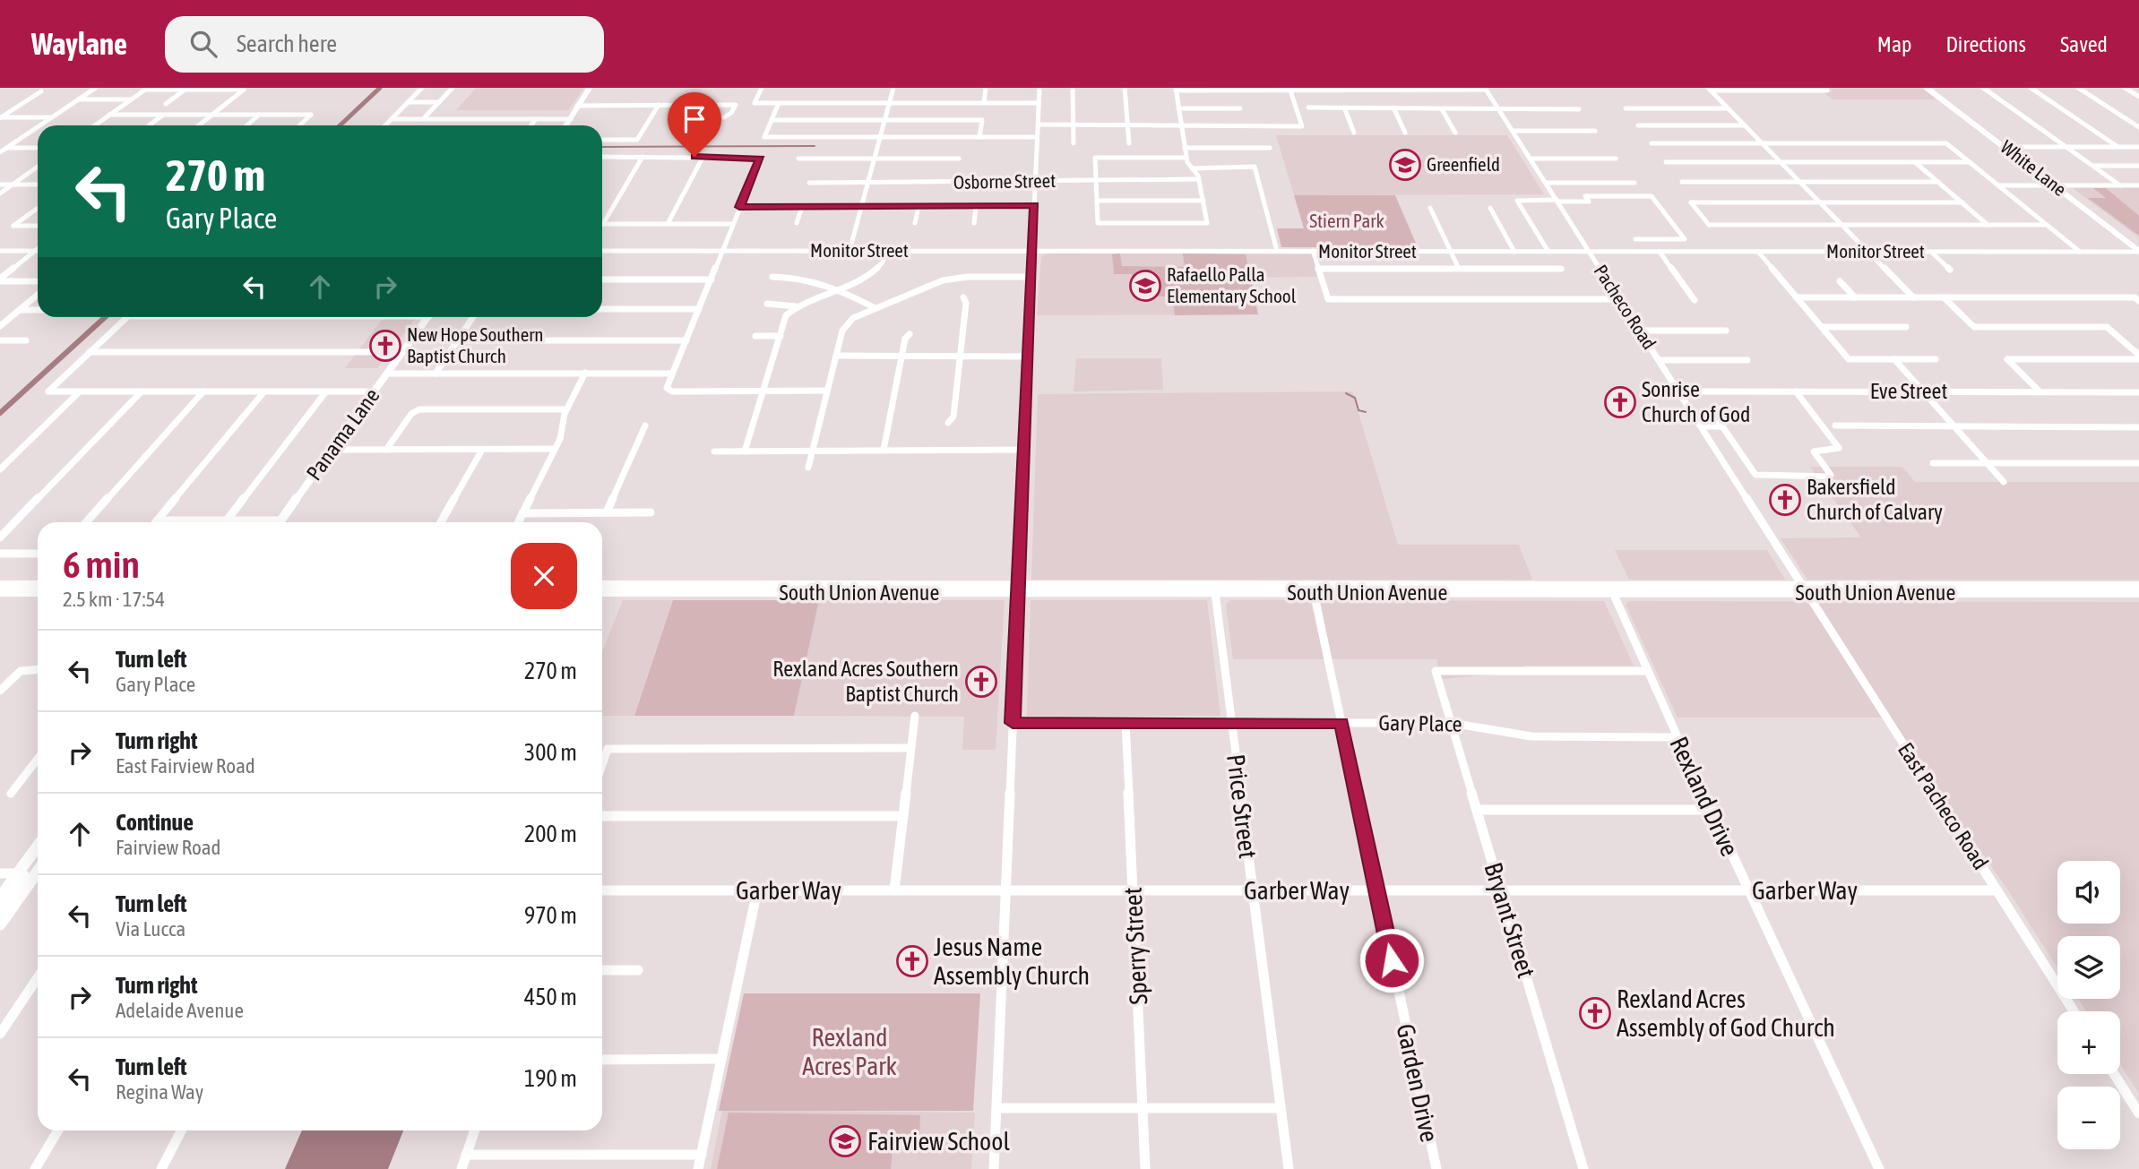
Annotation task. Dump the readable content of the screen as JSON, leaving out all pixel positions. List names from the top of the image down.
{
  "streets": {
    "main road": ["White Lane", "Panama Lane", "South Union Avenue"],
    "street": [
      "Osborne Street",
      "Monitor Street",
      "Pacheco Road",
      "Eve Street",
      "Gary Place",
      "Rexland Drive",
      "Price Street",
      "East Pacheco Road",
      "Garber Way",
      "Bryant Street",
      "Sperry Street",
      "Garden Drive"
    ]
  },
  "crossings": [
    ["White Lane", "Monitor Street"],
    ["Monitor Street", "Pacheco Road"],
    ["Pacheco Road", "Eve Street"],
    ["Pacheco Road", "South Union Avenue"],
    ["Pacheco Road", "East Pacheco Road"],
    ["South Union Avenue", "Rexland Drive"],
    ["South Union Avenue", "Price Street"],
    ["South Union Avenue", "East Pacheco Road"],
    ["South Union Avenue", "Garden Drive"],
    ["Gary Place", "Rexland Drive"],
    ["Gary Place", "Price Street"],
    ["Gary Place", "Bryant Street"],
    ["Gary Place", "Sperry Street"],
    ["Gary Place", "Garden Drive"],
    ["Rexland Drive", "Garber Way"],
    ["Rexland Drive", "Bryant Street"],
    ["Price Street", "Garber Way"],
    ["East Pacheco Road", "Garber Way"],
    ["Garber Way", "Bryant Street"],
    ["Garber Way", "Sperry Street"],
    ["Garber Way", "Garden Drive"]
  ],
  "parks": ["Stiern Park", "Rexland Acres Park"],
  "places": {
    "school or university": ["Greenfield", "Rafaello Palla Elementary School", "Fairview School"],
    "church": [
      "New Hope Southern Baptist Church",
      "Sonrise Church of God",
      "Bakersfield Church of Calvary",
      "Rexland Acres Southern Baptist Church",
      "Jesus Name Assembly Church",
      "Rexland Acres Assembly of God Church"
    ]
  },
  "page": {
    "header": "Waylane",
    "search": "Search here",
    "nav": ["Map", "Directions", "Saved"],
    "turn": ["270 m", "Gary Place"],
    "heading": ["6 min", "2.5 km · 17:54"],
    "list": [
      {
        "name": "Turn left",
        "note": "Gary Place",
        "value": "270 m"
      },
      {
        "name": "Turn right",
        "note": "East Fairview Road",
        "value": "300 m"
      },
      {
        "name": "Continue",
        "note": "Fairview Road",
        "value": "200 m"
      },
      {
        "name": "Turn left",
        "note": "Via Lucca",
        "value": "970 m"
      },
      {
        "name": "Turn right",
        "note": "Adelaide Avenue",
        "value": "450 m"
      },
      {
        "name": "Turn left",
        "note": "Regina Way",
        "value": "190 m"
      }
    ],
    "map_buttons": ["+", "−"]
  }
}
